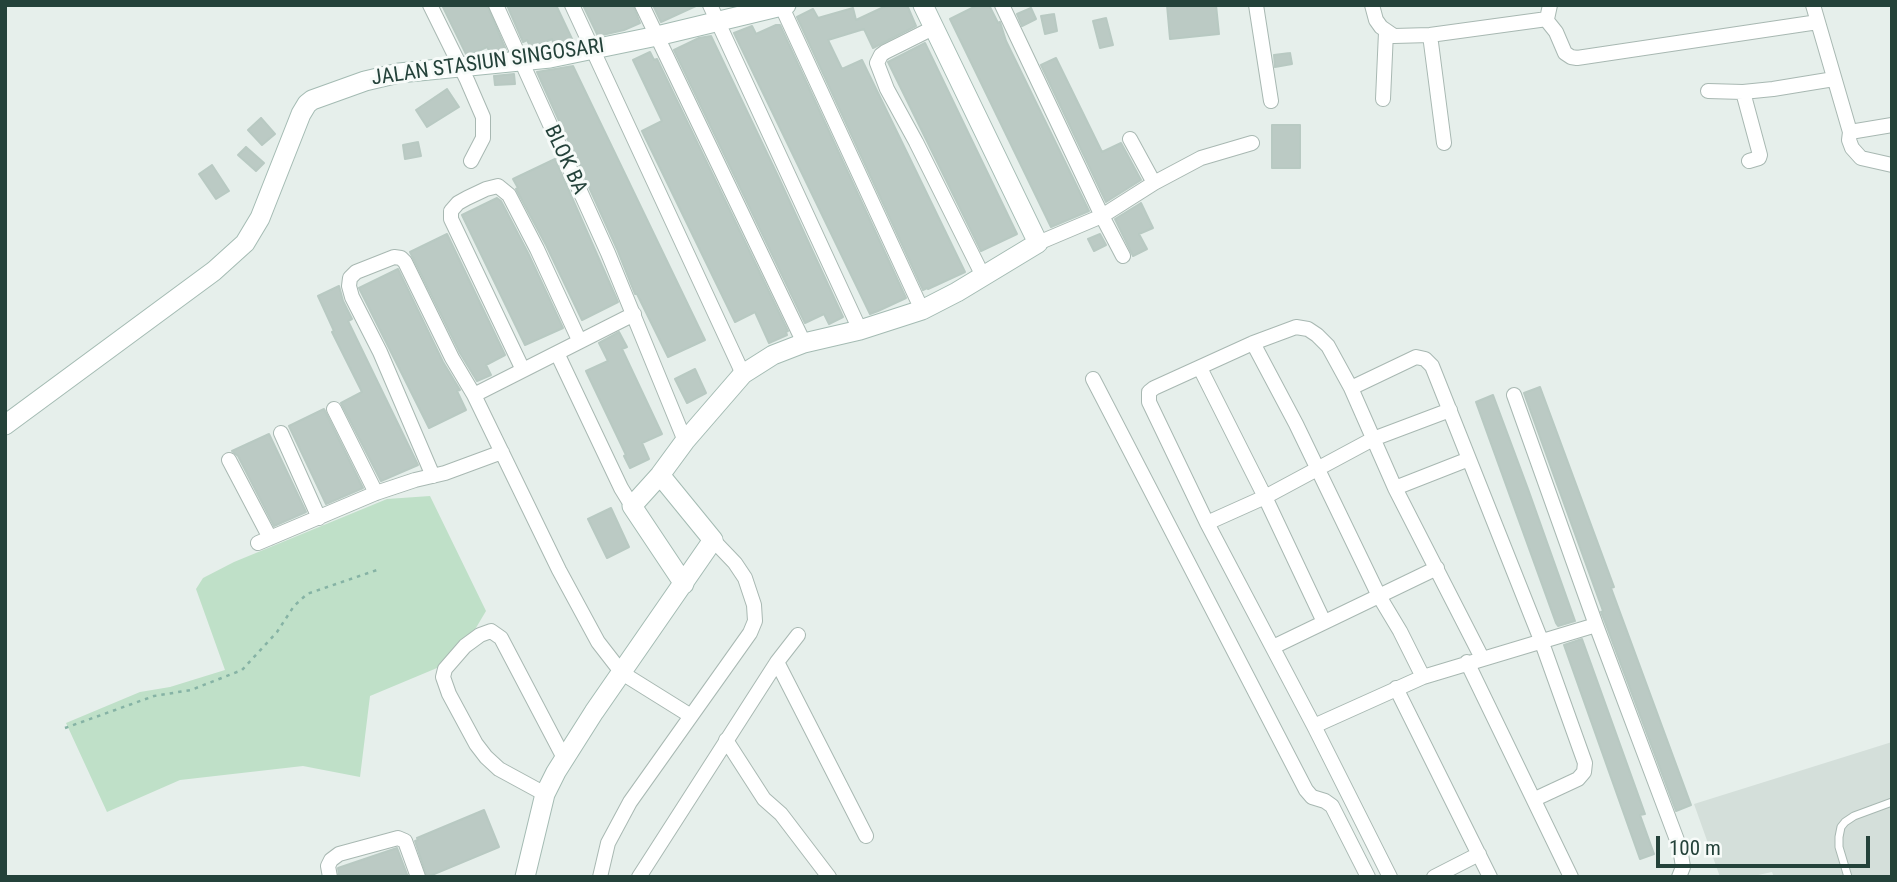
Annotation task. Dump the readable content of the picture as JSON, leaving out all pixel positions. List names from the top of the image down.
{
  "streets": {
    "street": ["JALAN STASIUN SINGOSARI", "BLOK BA"]
  },
  "crossings": [
    ["JALAN STASIUN SINGOSARI", "BLOK BA"]
  ],
  "scale_bar": "100 m"
}
